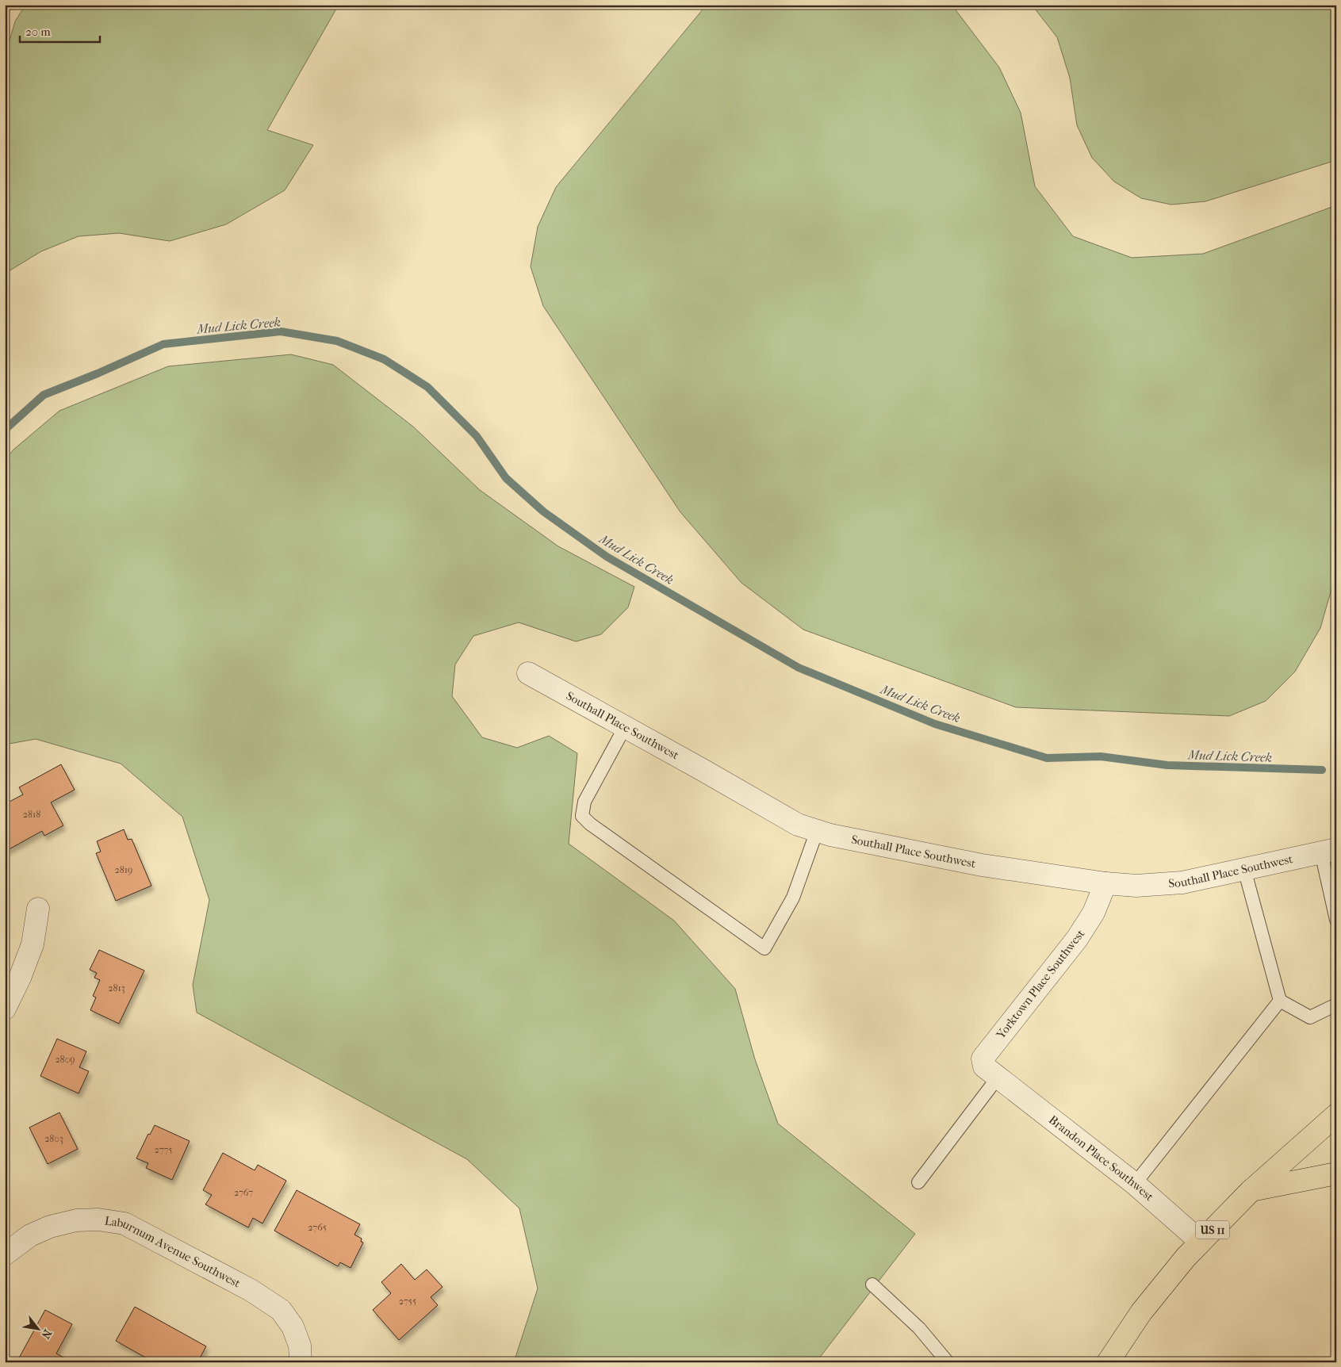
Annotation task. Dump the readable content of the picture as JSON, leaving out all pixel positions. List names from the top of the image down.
{
  "streets": {
    "main road": ["US 11"],
    "street": [
      "Southall Place Southwest",
      "Yorktown Place Southwest",
      "Brandon Place Southwest",
      "Laburnum Avenue Southwest"
    ]
  },
  "crossings": [
    ["Southall Place Southwest", "Yorktown Place Southwest"],
    ["Yorktown Place Southwest", "Brandon Place Southwest"],
    ["Brandon Place Southwest", "US 11"]
  ],
  "water": ["Mud Lick Creek"],
  "house_numbers": [
    "2818",
    "2819",
    "2813",
    "2809",
    "2803",
    "2775",
    "2767",
    "2765",
    "2755"
  ],
  "scale_bar": "20 m",
  "north": "bottom right"
}
